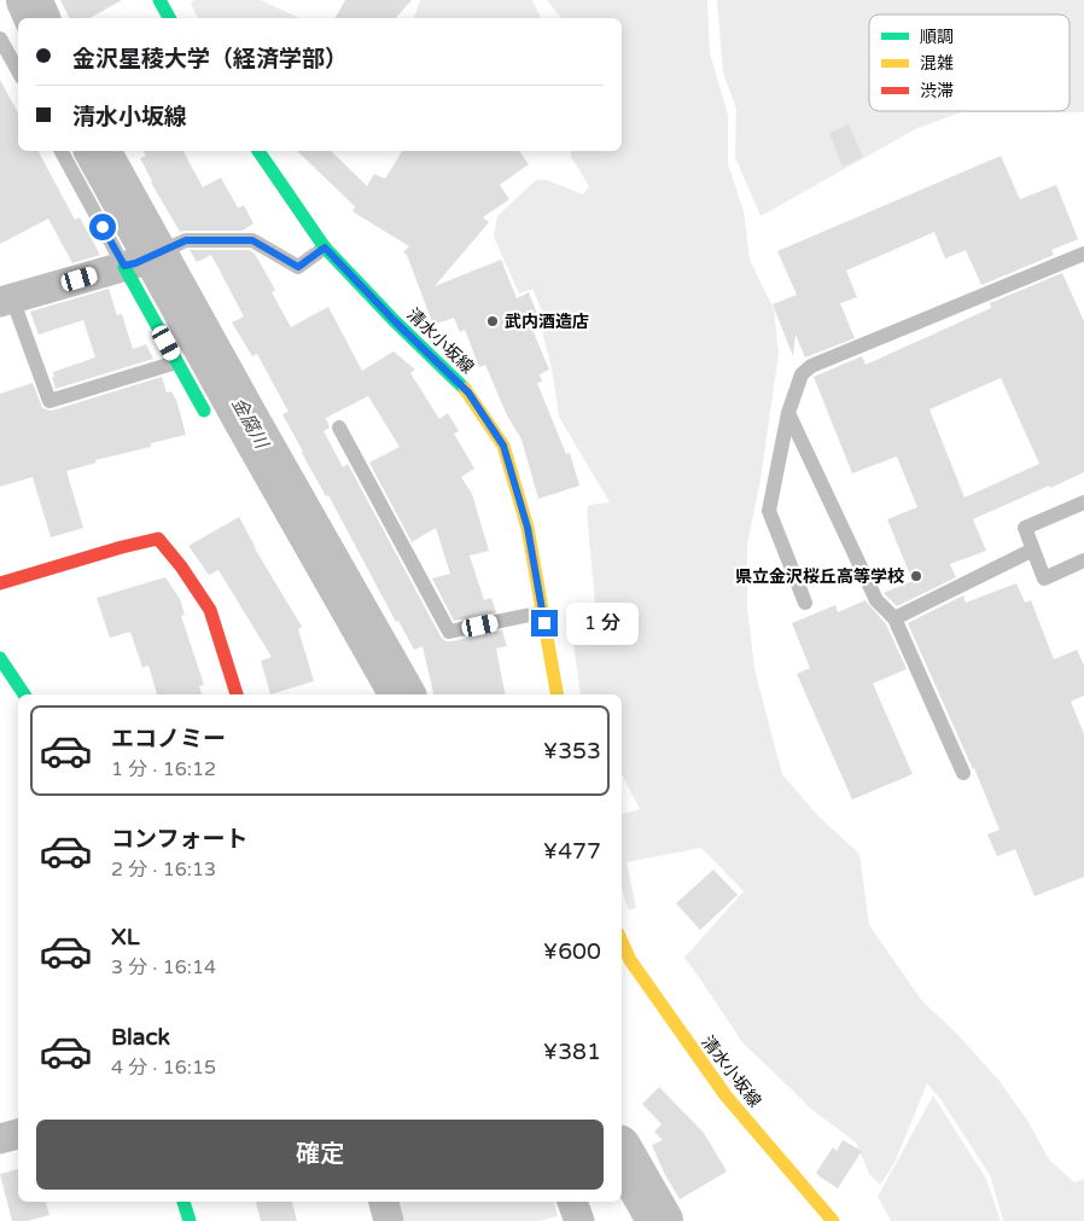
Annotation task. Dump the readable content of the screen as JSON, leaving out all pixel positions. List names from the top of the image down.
{
  "streets": {
    "main road": ["清水小坂線"]
  },
  "water": ["金腐川"],
  "places": ["武内酒造店", "県立金沢桜丘高等学校"],
  "legend": ["順調", "混雑", "渋滞"],
  "page": {
    "banner": ["金沢星稜大学（経済学部）", "清水小坂線"],
    "bubble": "1 分",
    "list": [
      {
        "name": "エコノミー",
        "note": "1 分 · 16:12",
        "value": "¥353"
      },
      {
        "name": "コンフォート",
        "note": "2 分 · 16:13",
        "value": "¥477"
      },
      {
        "name": "XL",
        "note": "3 分 · 16:14",
        "value": "¥600"
      },
      {
        "name": "Black",
        "note": "4 分 · 16:15",
        "value": "¥381"
      }
    ],
    "buttons": "確定"
  }
}
